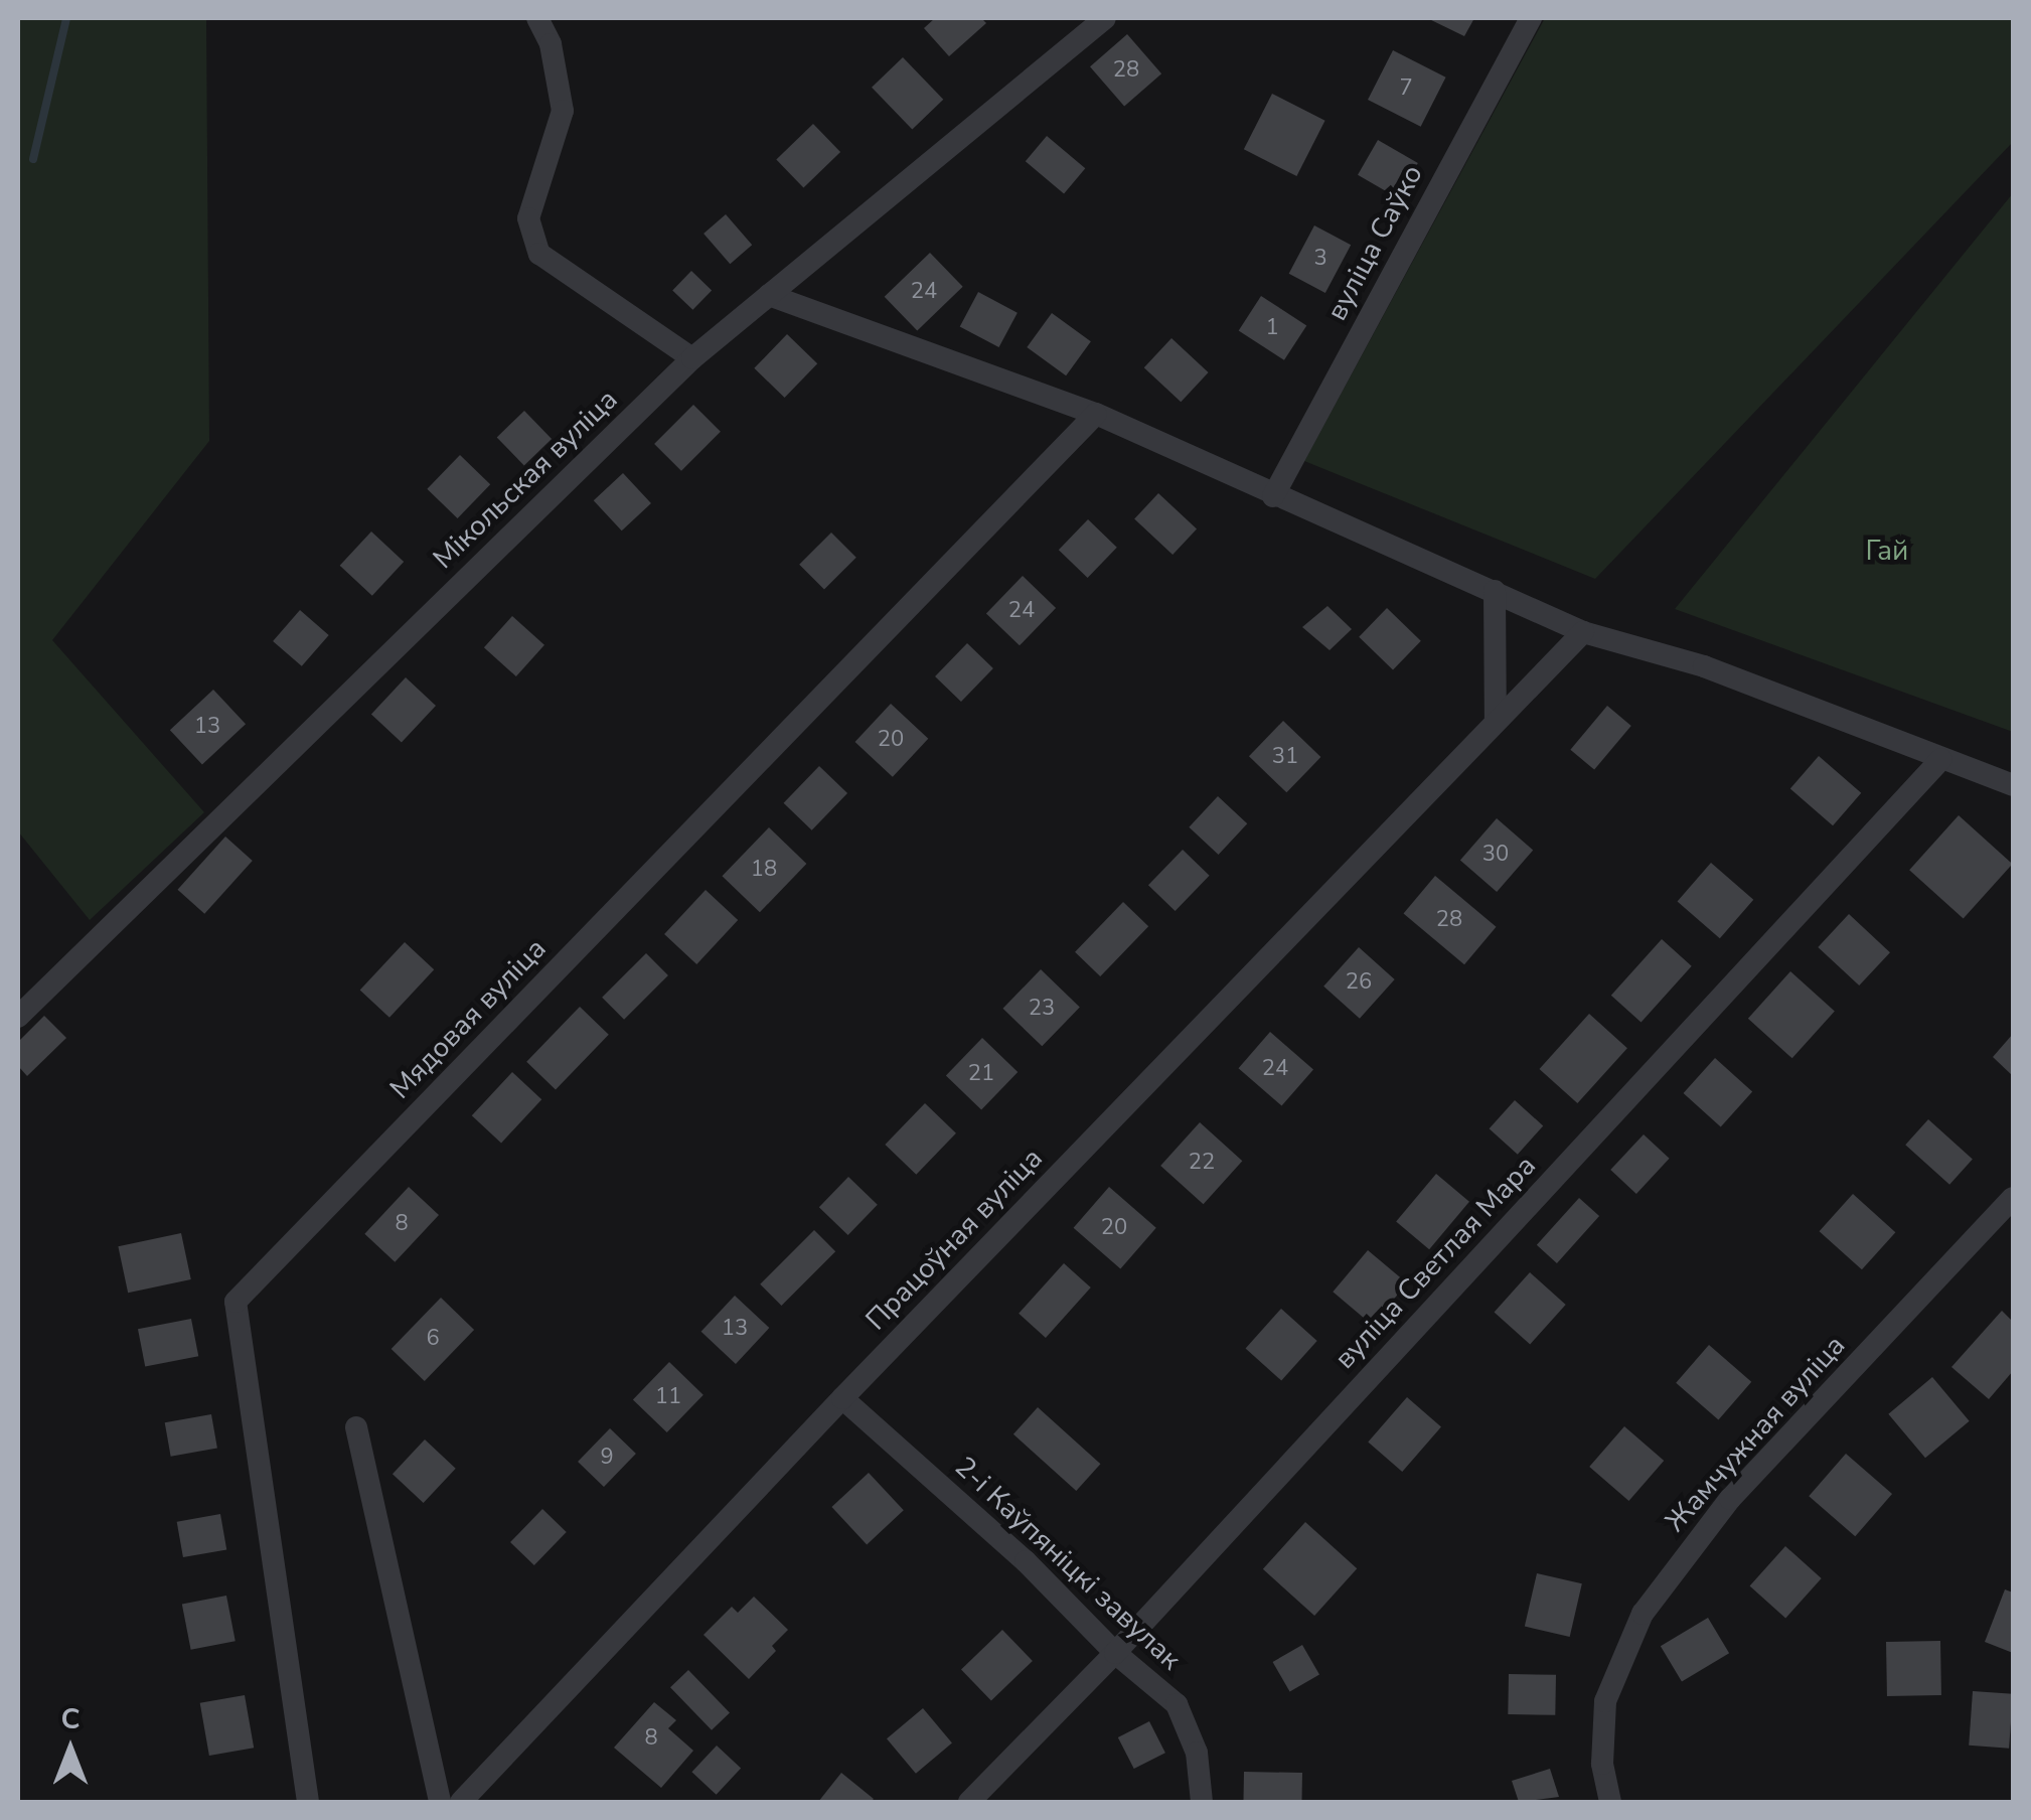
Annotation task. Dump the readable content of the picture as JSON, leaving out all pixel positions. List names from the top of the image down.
{
  "streets": {
    "street": [
      "вуліца Саўко",
      "Мікольская вуліца",
      "Мядовая вуліца",
      "Працоўная вуліца",
      "вуліца Светлая Мара",
      "Жамчужная вуліца",
      "2-і Каўпяніцкі завулак"
    ]
  },
  "crossings": [
    ["Працоўная вуліца", "2-і Каўпяніцкі завулак"],
    ["вуліца Светлая Мара", "2-і Каўпяніцкі завулак"]
  ],
  "parks": ["Гай"],
  "house_numbers": [
    "28",
    "7",
    "3",
    "24",
    "1",
    "24",
    "13",
    "20",
    "31",
    "30",
    "18",
    "28",
    "26",
    "23",
    "24",
    "21",
    "22",
    "8",
    "20",
    "13",
    "6",
    "11",
    "9",
    "8"
  ],
  "north": "top"
}
